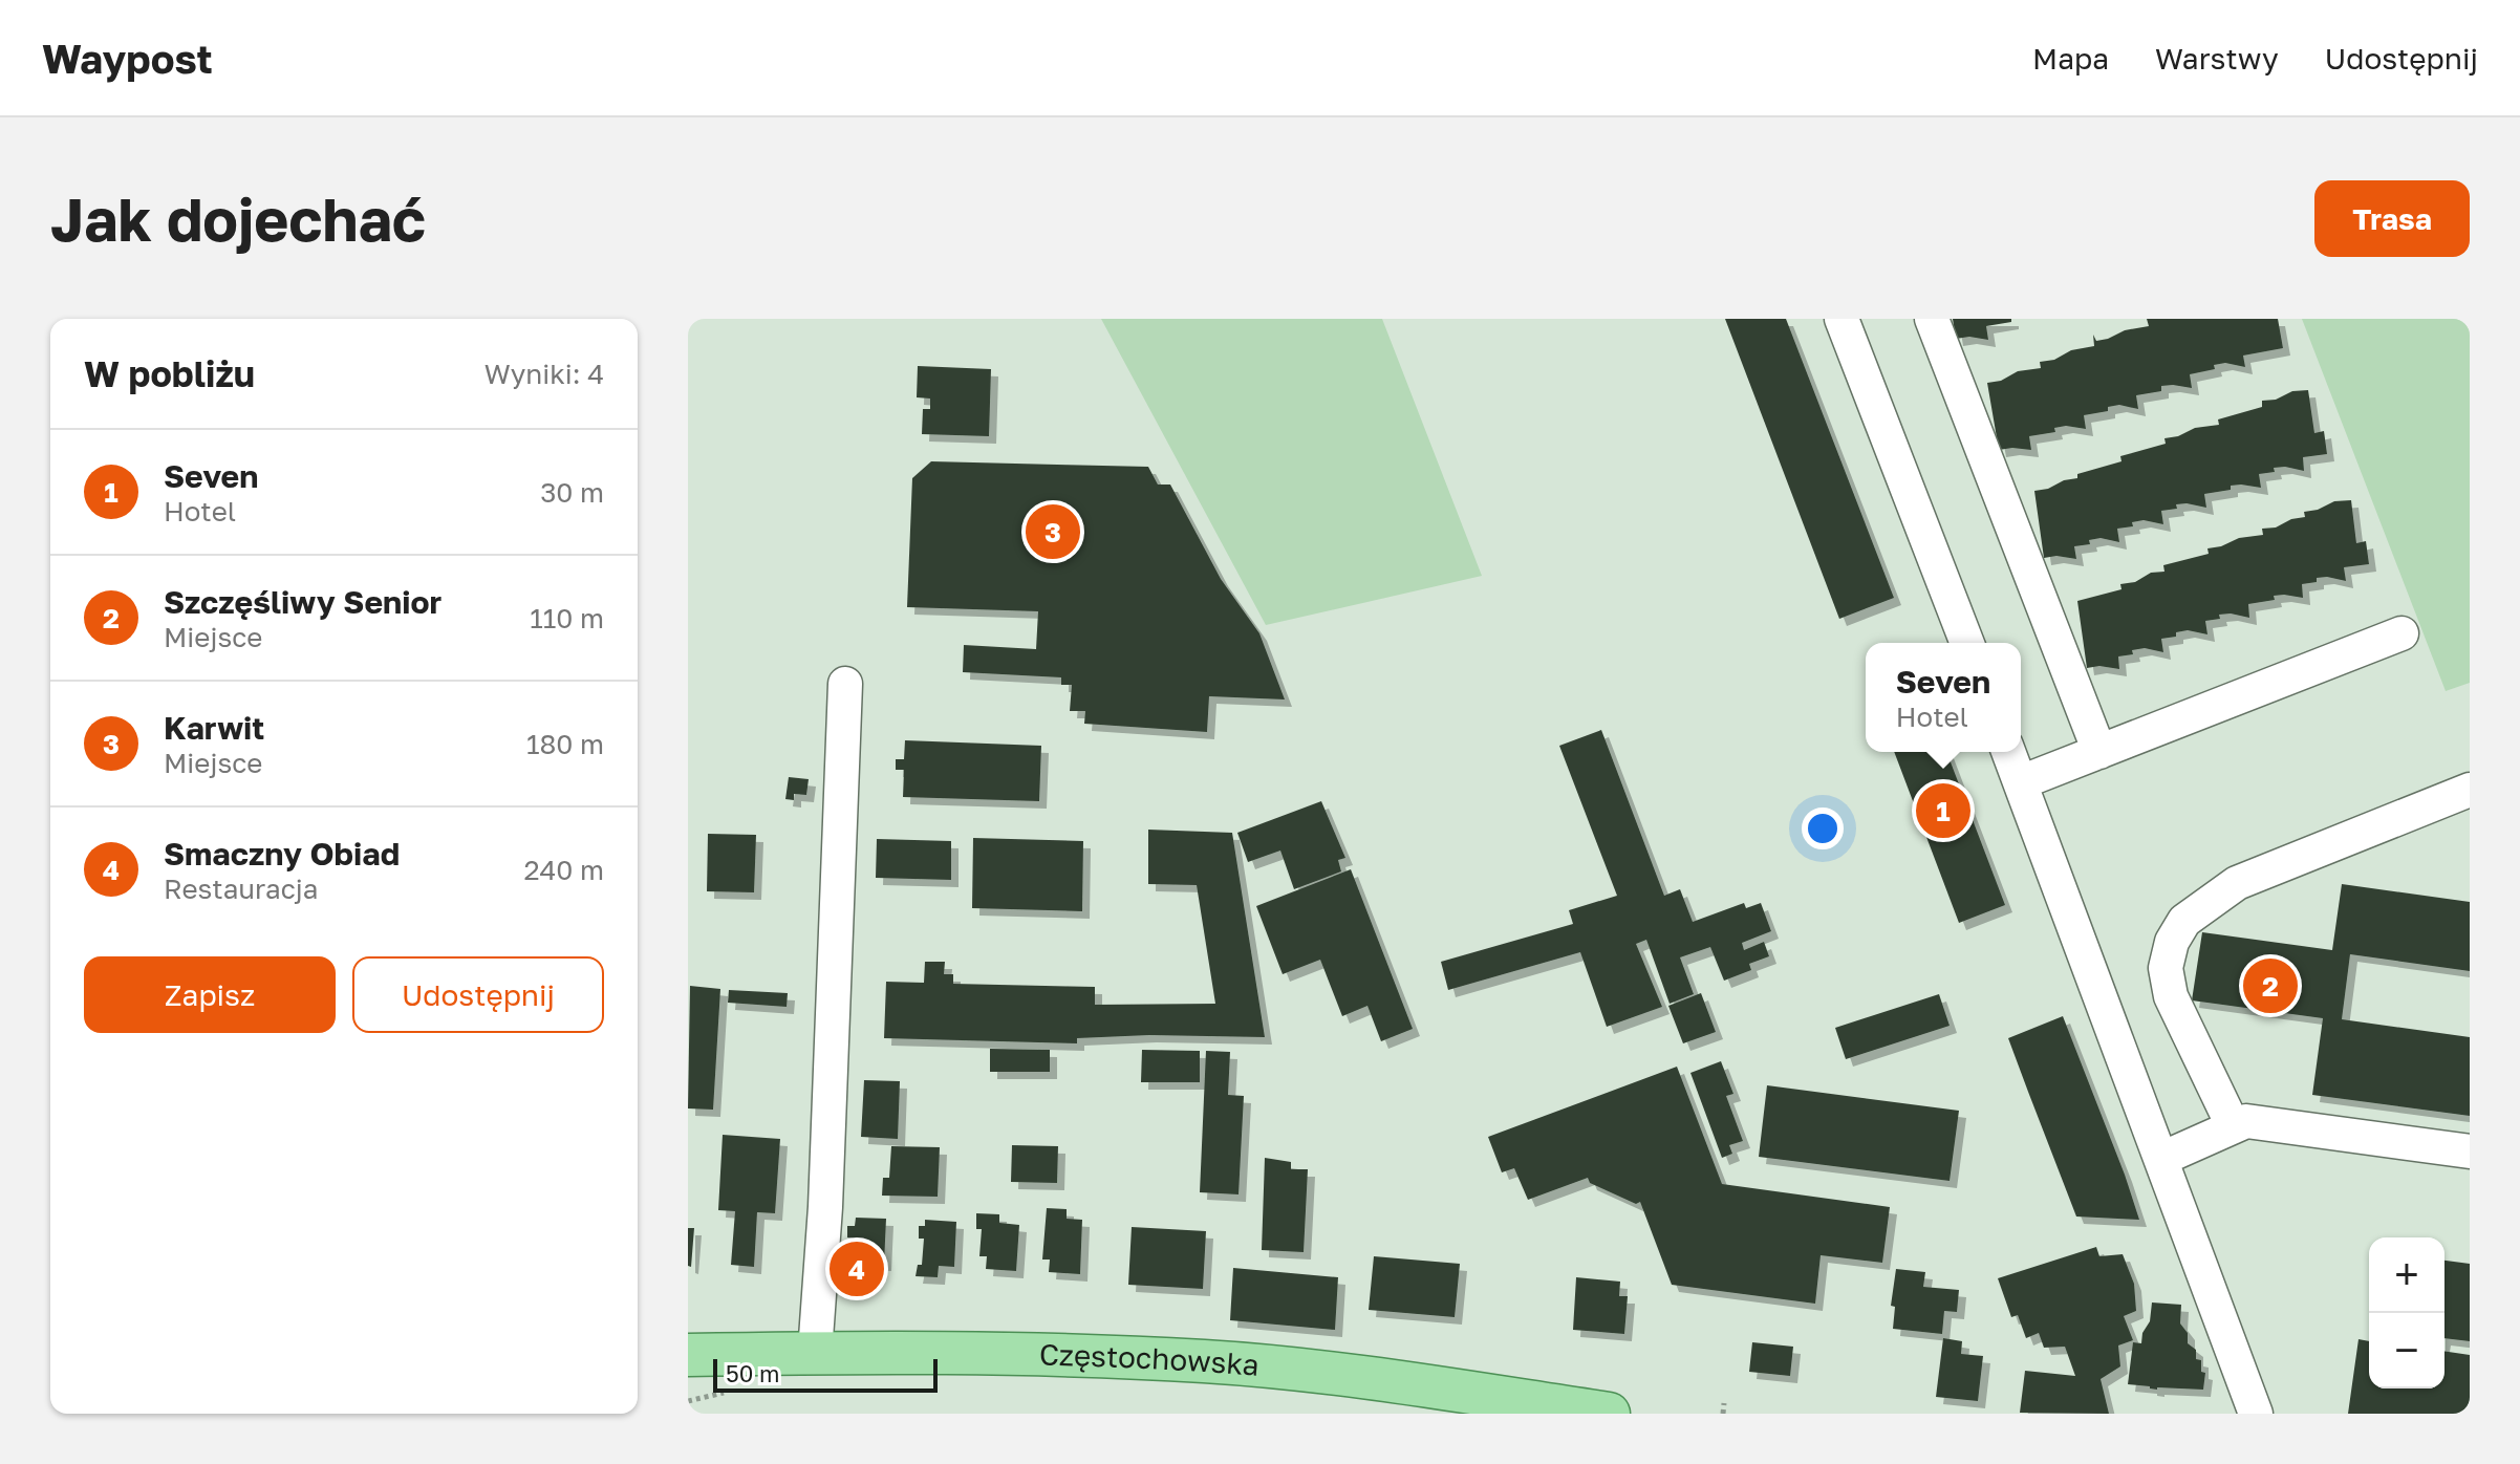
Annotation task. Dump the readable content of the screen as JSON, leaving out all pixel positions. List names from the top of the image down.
{
  "streets": {
    "main road": ["Częstochowska"]
  },
  "scale_bar": "50 m",
  "page": {
    "header": "Waypost",
    "nav": ["Mapa", "Warstwy", "Udostępnij"],
    "buttons": [
      "Trasa",
      ["Zapisz", "Udostępnij"]
    ],
    "title": "Jak dojechać",
    "heading": ["W pobliżu", "Wyniki: 4"],
    "list": [
      {
        "mark": "1",
        "name": "Seven",
        "note": "Hotel",
        "value": "30 m"
      },
      {
        "mark": "2",
        "name": "Szczęśliwy Senior",
        "note": "Miejsce",
        "value": "110 m"
      },
      {
        "mark": "3",
        "name": "Karwit",
        "note": "Miejsce",
        "value": "180 m"
      },
      {
        "mark": "4",
        "name": "Smaczny Obiad",
        "note": "Restauracja",
        "value": "240 m"
      }
    ],
    "pins": [
      "3",
      "1",
      "2",
      "4"
    ],
    "popup": ["Seven", "Hotel"],
    "map_buttons": ["+", "−"],
    "scale": "50 m"
  }
}
